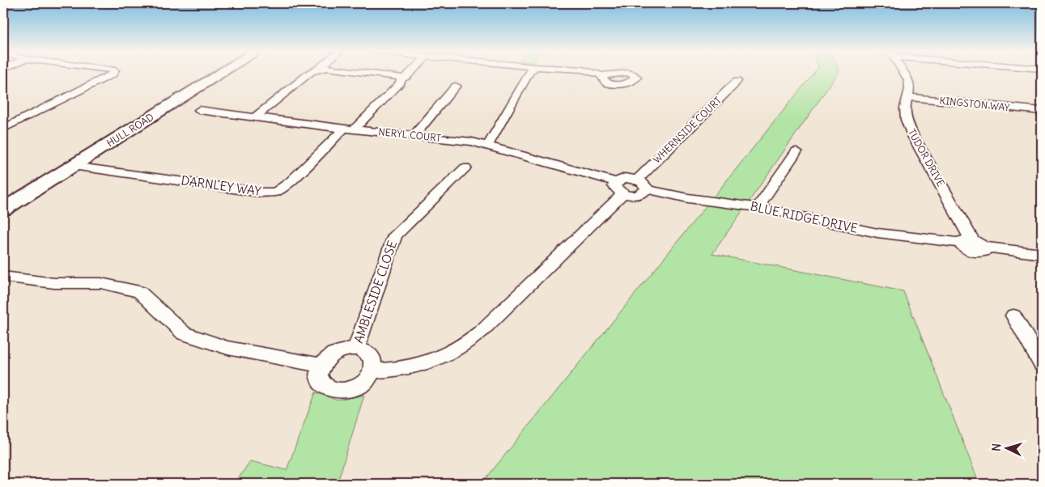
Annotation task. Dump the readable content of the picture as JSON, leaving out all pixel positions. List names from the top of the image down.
{
  "streets": {
    "main road": ["HULL ROAD"],
    "street": [
      "KINGSTON WAY",
      "WHERNSIDE COURT",
      "NERYL COURT",
      "TUDOR DRIVE",
      "DARNLEY WAY",
      "BLUE RIDGE DRIVE",
      "AMBLESIDE CLOSE"
    ]
  },
  "crossings": [
    ["KINGSTON WAY", "TUDOR DRIVE"],
    ["HULL ROAD", "DARNLEY WAY"],
    ["NERYL COURT", "DARNLEY WAY"],
    ["TUDOR DRIVE", "BLUE RIDGE DRIVE"]
  ],
  "north": "left"
}
